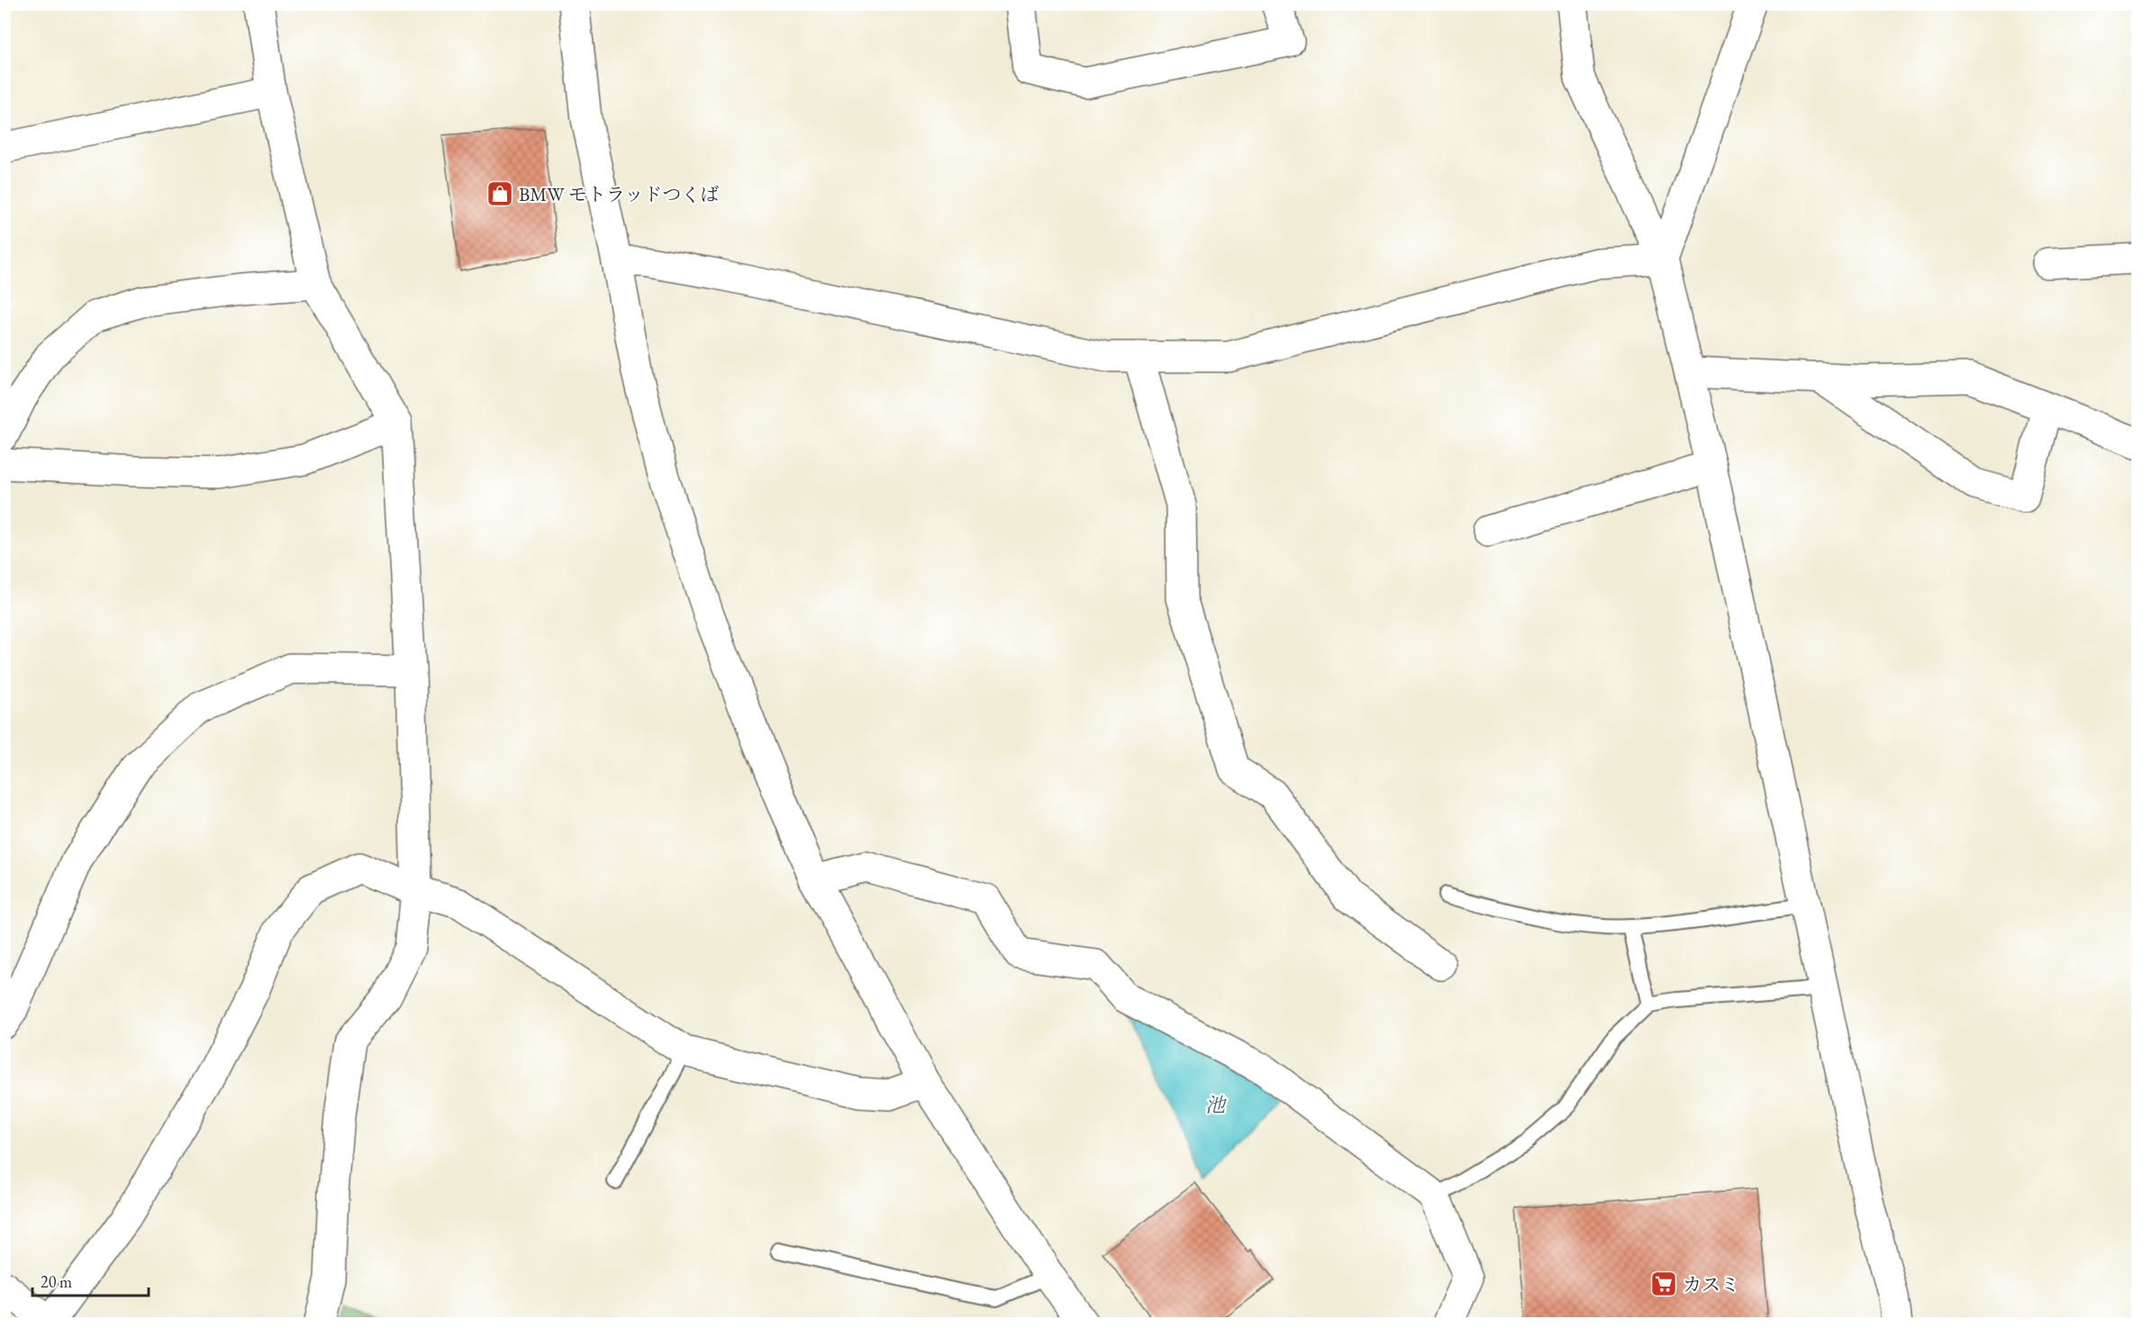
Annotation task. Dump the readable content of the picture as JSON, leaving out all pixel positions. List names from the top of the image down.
{
  "water": ["池"],
  "places": {
    "shop": ["BMW モトラッドつくば"],
    "supermarket": ["カスミ"]
  },
  "scale_bar": "20 m"
}
